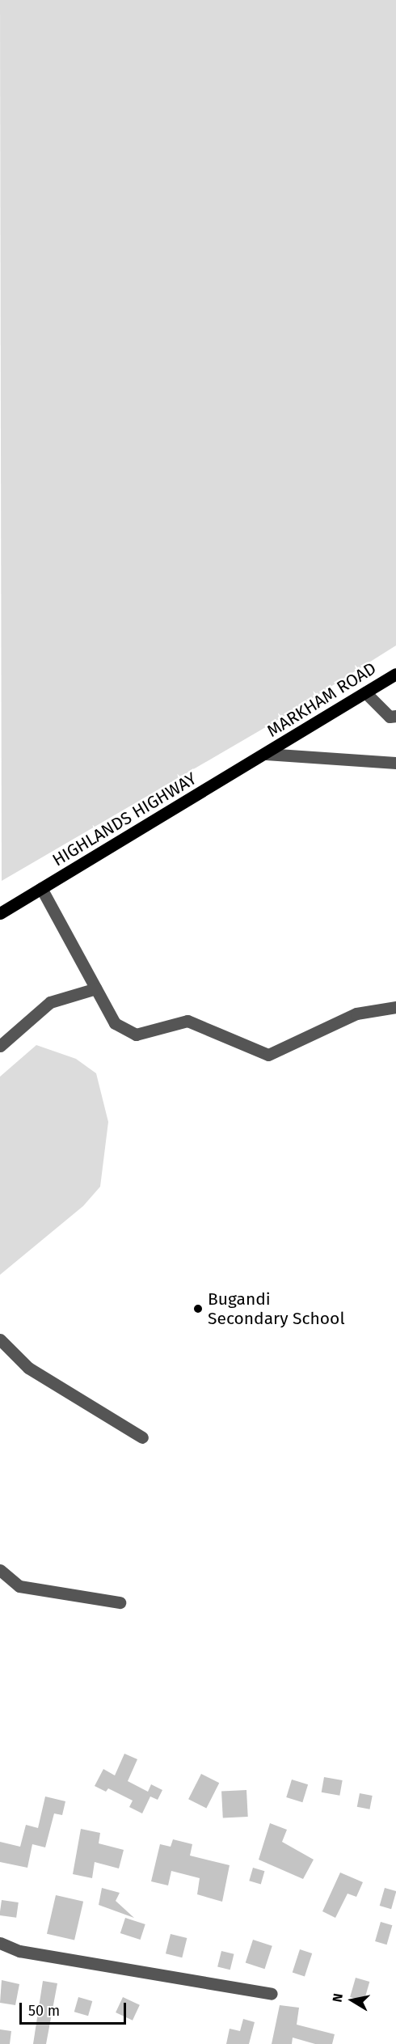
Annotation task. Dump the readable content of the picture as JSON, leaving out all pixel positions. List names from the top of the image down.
{
  "streets": {
    "main road": ["MARKHAM ROAD", "HIGHLANDS HIGHWAY"]
  },
  "crossings": [
    ["MARKHAM ROAD", "HIGHLANDS HIGHWAY"]
  ],
  "places": ["Bugandi Secondary School"],
  "scale_bar": "50 m",
  "north": "left"
}
